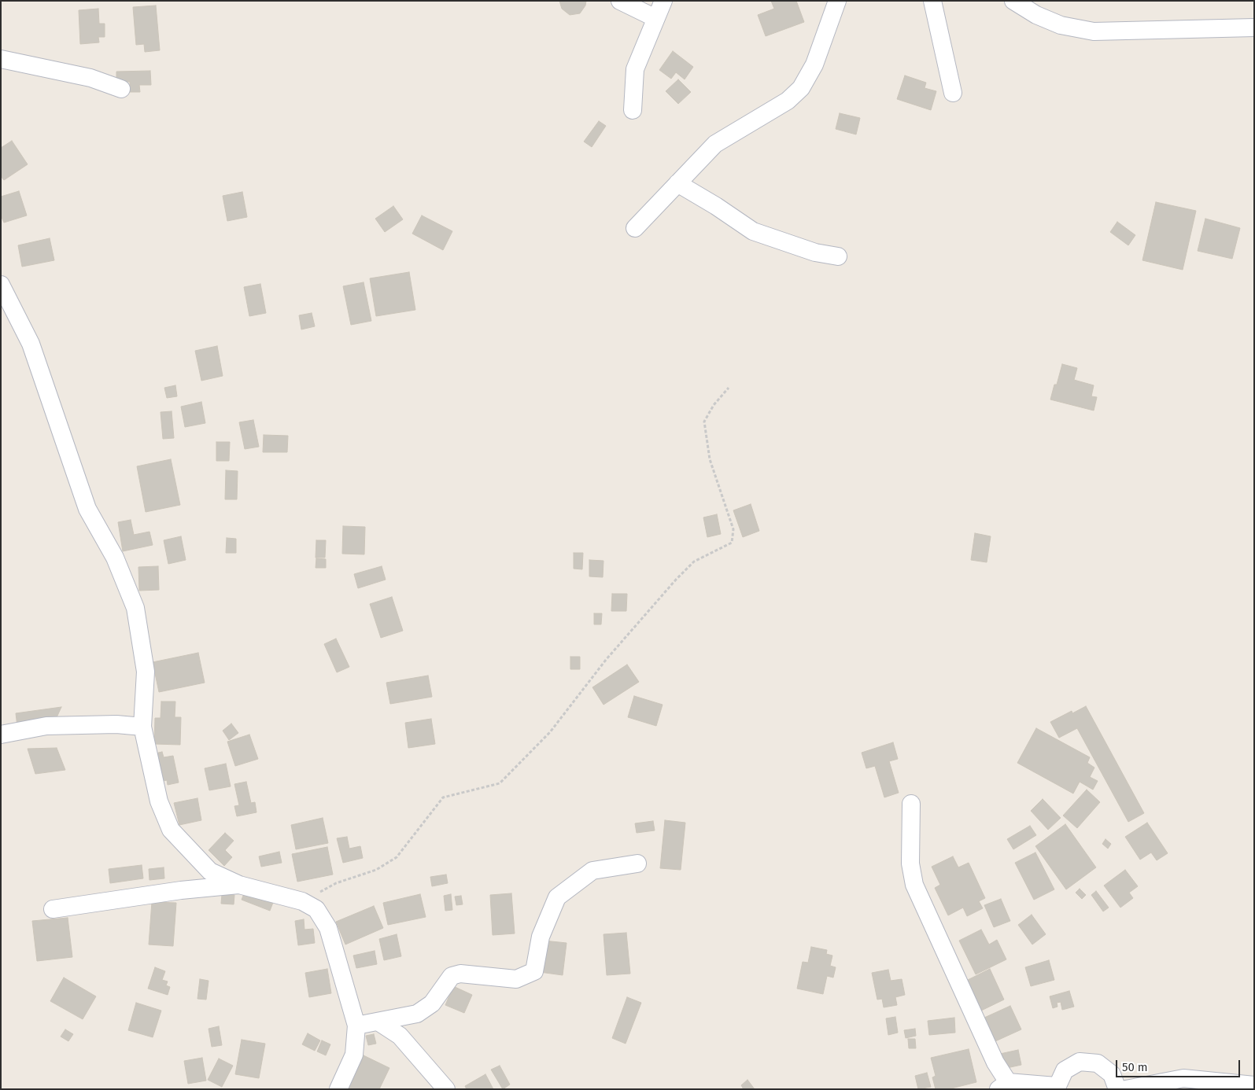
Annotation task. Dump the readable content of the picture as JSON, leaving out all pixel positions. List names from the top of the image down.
{
  "scale_bar": "50 m"
}
